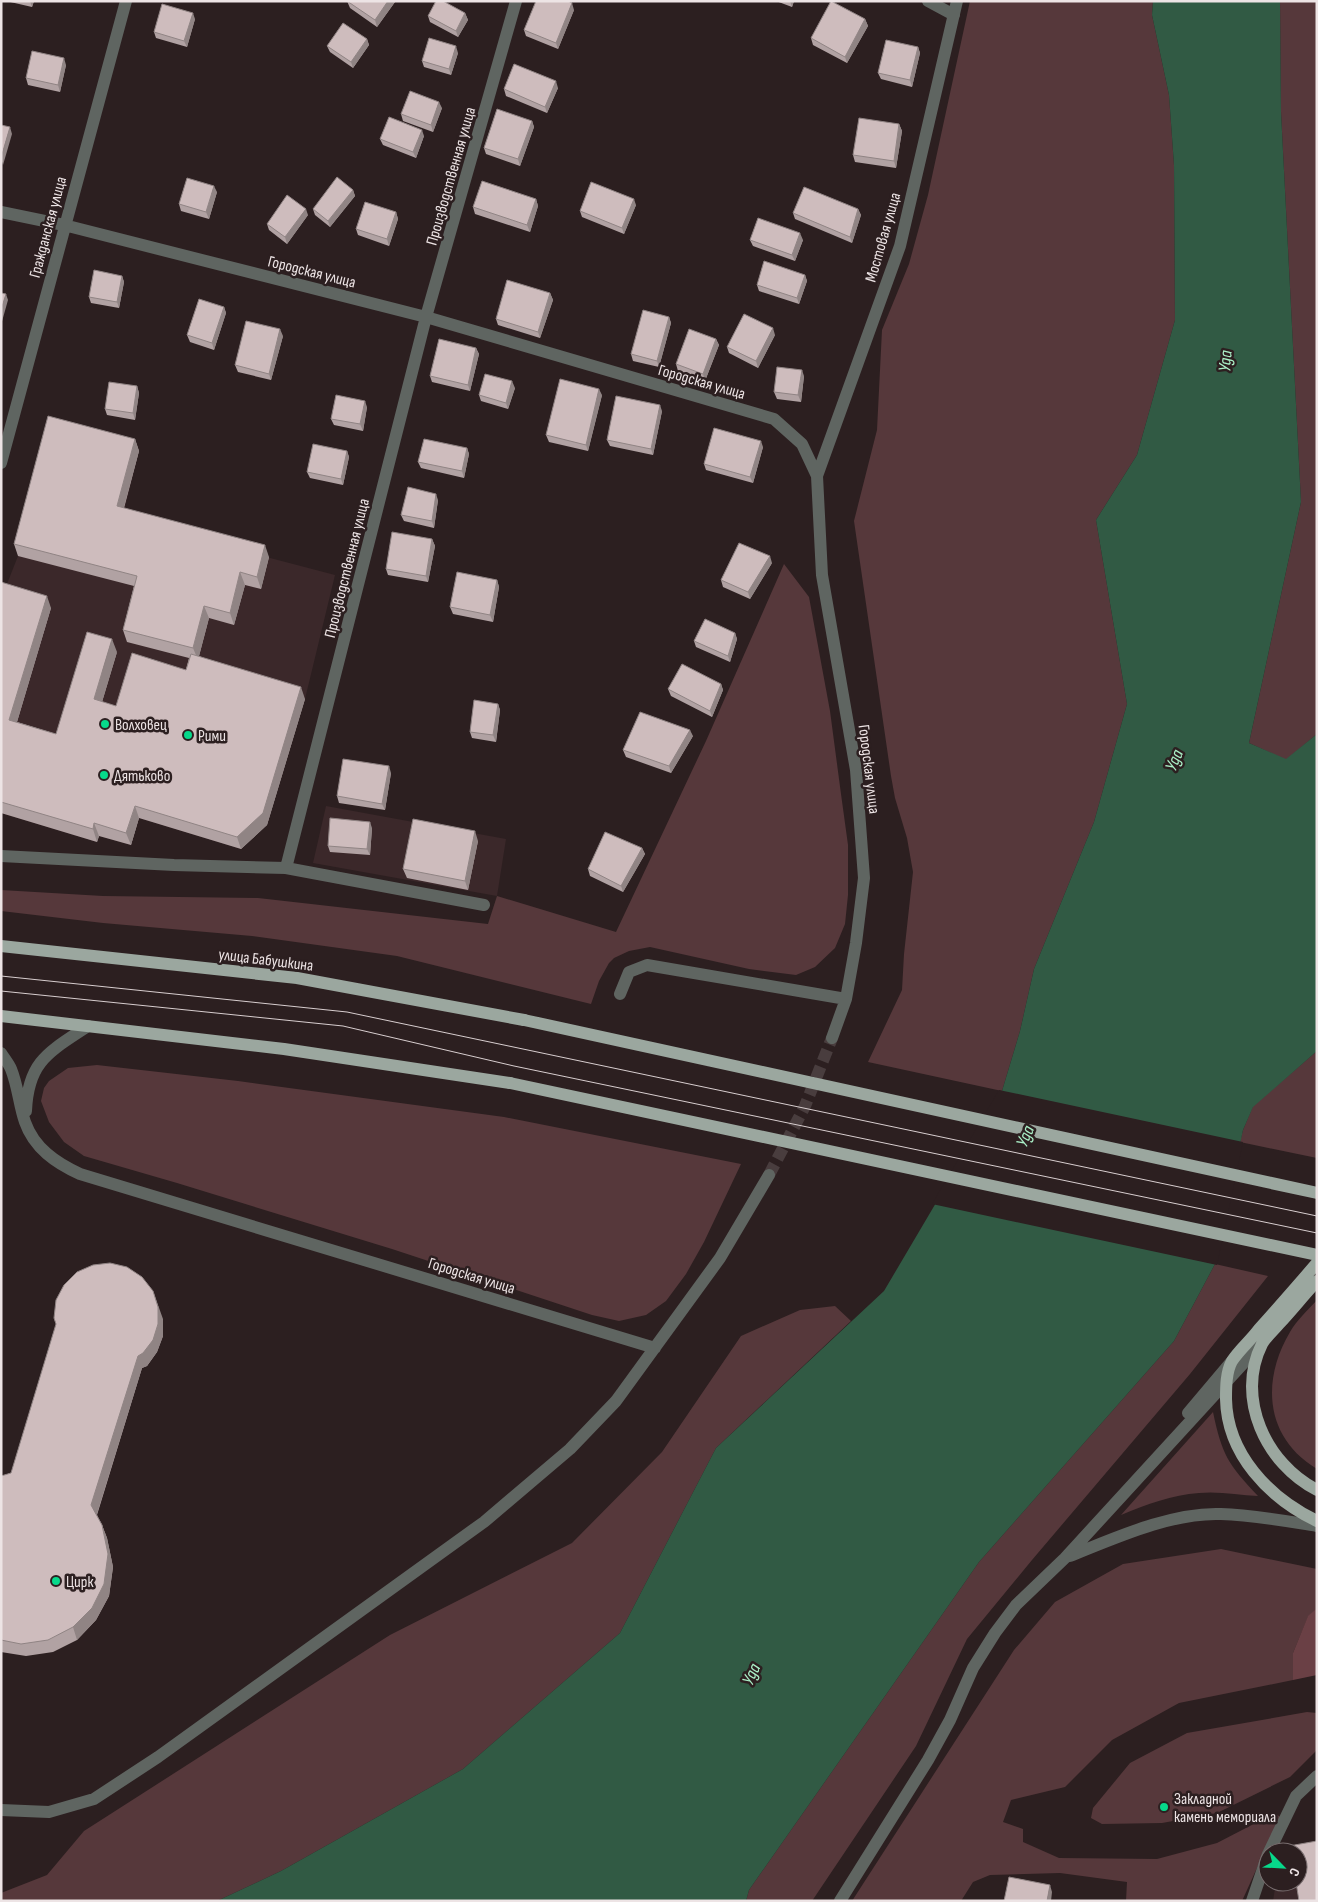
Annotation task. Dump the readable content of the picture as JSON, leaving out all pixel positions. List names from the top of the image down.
{
  "streets": {
    "main road": ["улица Бабушкина"],
    "street": [
      "Производственная улица",
      "Гражданская улица",
      "Мостовая улица",
      "Городская улица"
    ]
  },
  "crossings": [
    ["Производственная улица", "Городская улица"],
    ["Гражданская улица", "Городская улица"],
    ["Мостовая улица", "Городская улица"]
  ],
  "water": ["Уда"],
  "places": [
    "Волховец",
    "Рими",
    "Дятьково",
    "Цирк",
    "Закладной камень мемориала"
  ],
  "north": "bottom right"
}
